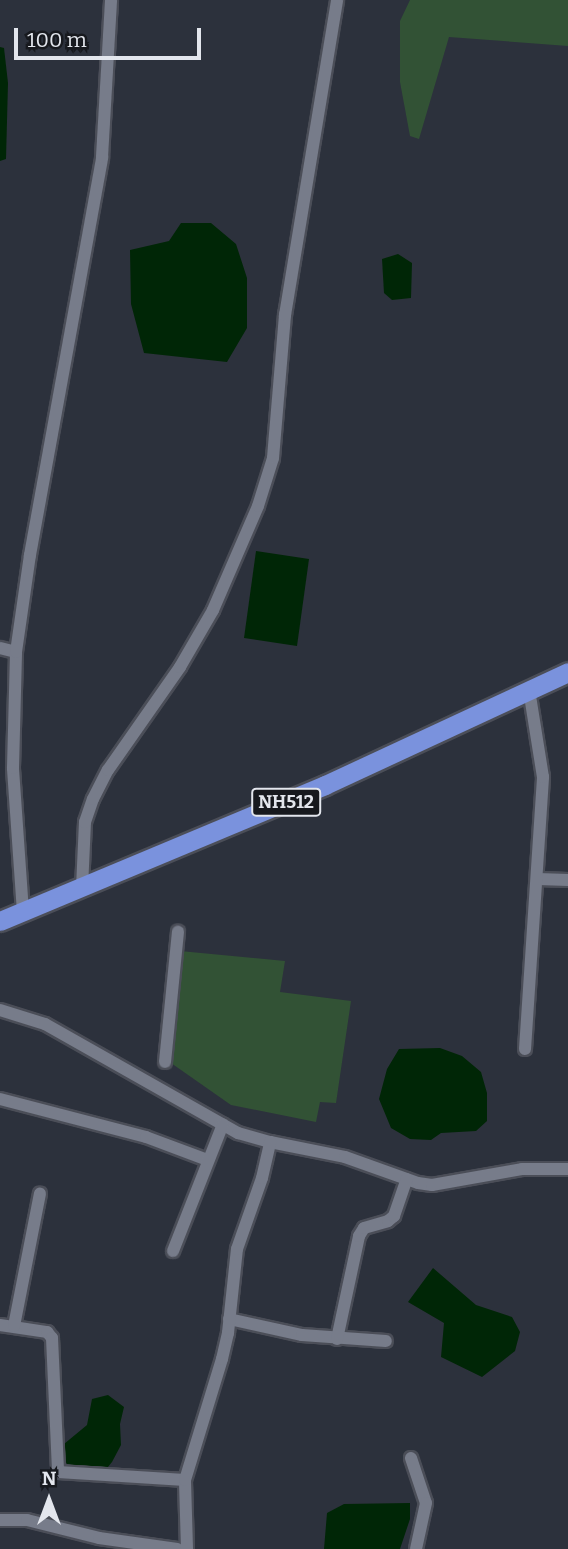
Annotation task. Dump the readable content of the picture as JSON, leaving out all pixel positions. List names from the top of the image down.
{
  "streets": {
    "highway": ["NH512"]
  },
  "scale_bar": "100 m",
  "north": "top"
}
